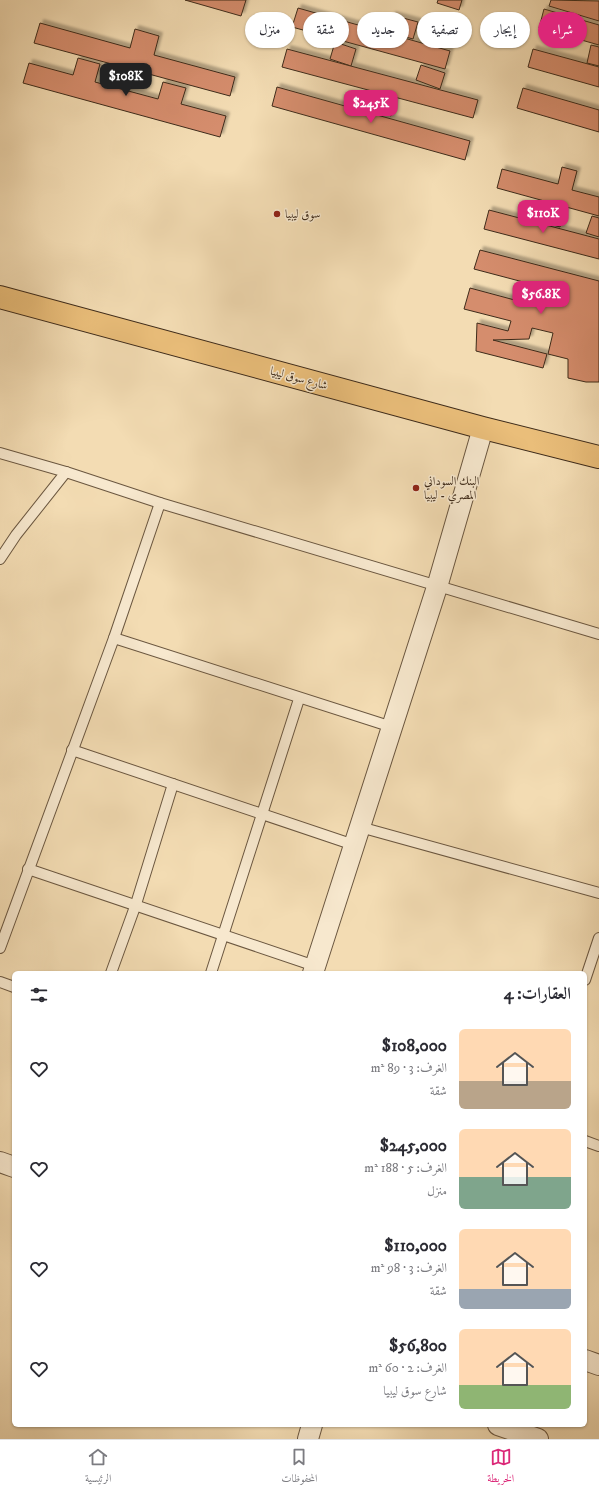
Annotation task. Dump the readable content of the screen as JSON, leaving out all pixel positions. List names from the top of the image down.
{
  "streets": {
    "main road": ["شارع سوق ليبيا"]
  },
  "places": ["سوق ليبيا", "البنك السوداني المصري - ليبيا"],
  "page": {
    "chip": [
      "شراء",
      "إيجار",
      "تصفية",
      "جديد",
      "شقة",
      "منزل"
    ],
    "price": [
      "$108K",
      "$245K",
      "$110K",
      "$56.8K"
    ],
    "heading": "العقارات: 4",
    "list": [
      {
        "name": "$108,000",
        "note": "الغرف: 3 · 89 m² · شقة"
      },
      {
        "name": "$245,000",
        "note": "الغرف: 5 · 188 m² · منزل"
      },
      {
        "name": "$110,000",
        "note": "الغرف: 3 · 98 m² · شقة"
      },
      {
        "name": "$56,800",
        "note": "الغرف: 2 · 60 m² · شارع سوق ليبيا"
      }
    ],
    "tabs": ["الخريطة", "المحفوظات", "الرئيسية"]
  }
}
